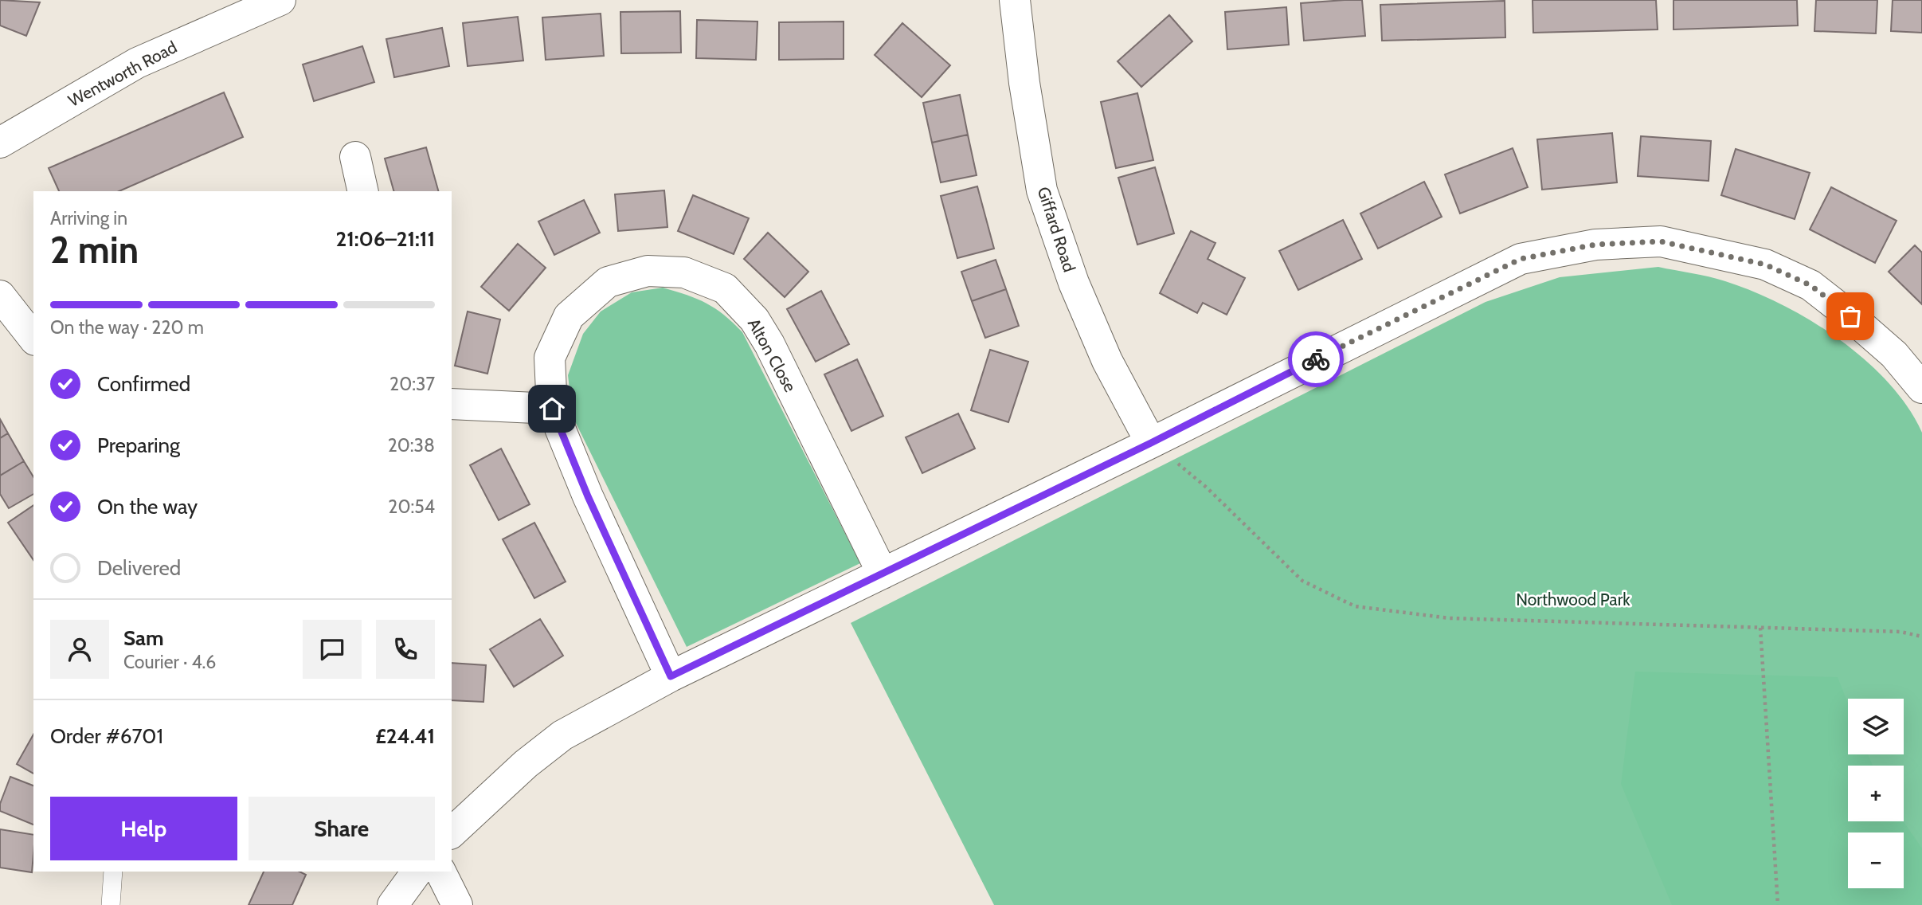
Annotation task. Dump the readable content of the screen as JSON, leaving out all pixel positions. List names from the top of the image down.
{
  "streets": {
    "street": ["Wentworth Road", "Giffard Road", "Alton Close"]
  },
  "parks": ["Northwood Park"],
  "page": {
    "heading": ["2 min", "Arriving in", "21:06–21:11"],
    "panel": [
      "Sam",
      "Courier · 4.6",
      "Order #6701",
      "£24.41"
    ],
    "bar": "On the way · 220 m",
    "list": [
      ["Confirmed", "20:37"],
      ["Preparing", "20:38"],
      ["On the way", "20:54"],
      "Delivered"
    ],
    "map_buttons": ["+", "−"],
    "buttons": ["Help", "Share"]
  }
}
